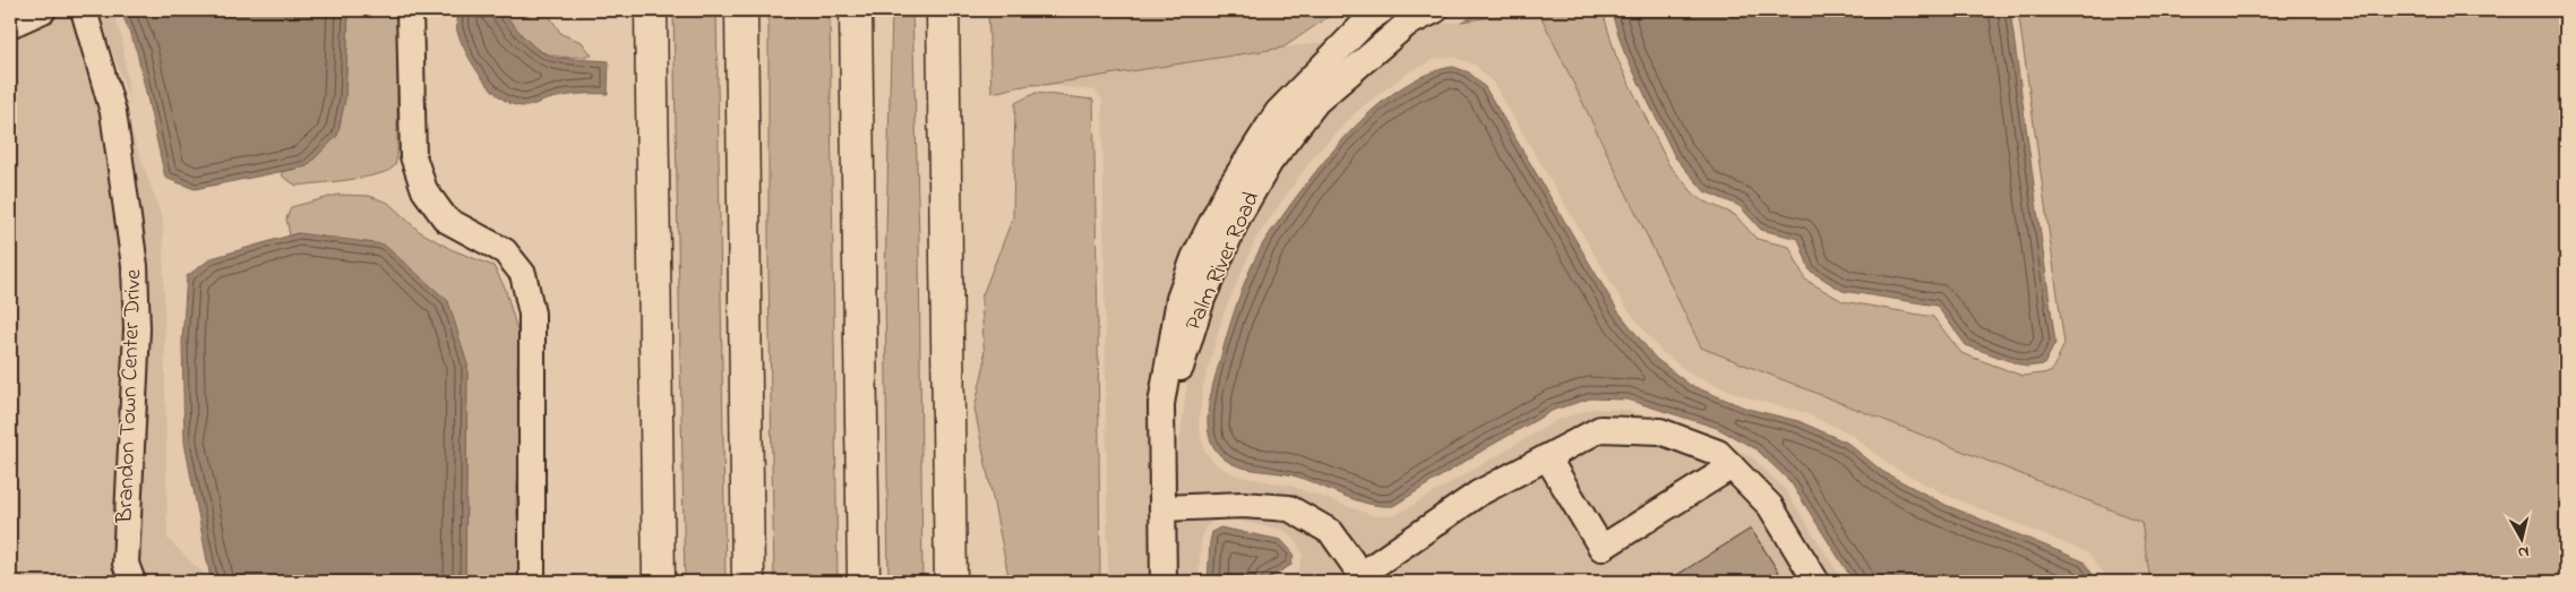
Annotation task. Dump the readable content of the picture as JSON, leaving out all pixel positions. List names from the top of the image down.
{
  "streets": {
    "street": ["Palm River Road", "Brandon Town Center Drive"]
  },
  "north": "bottom"
}
